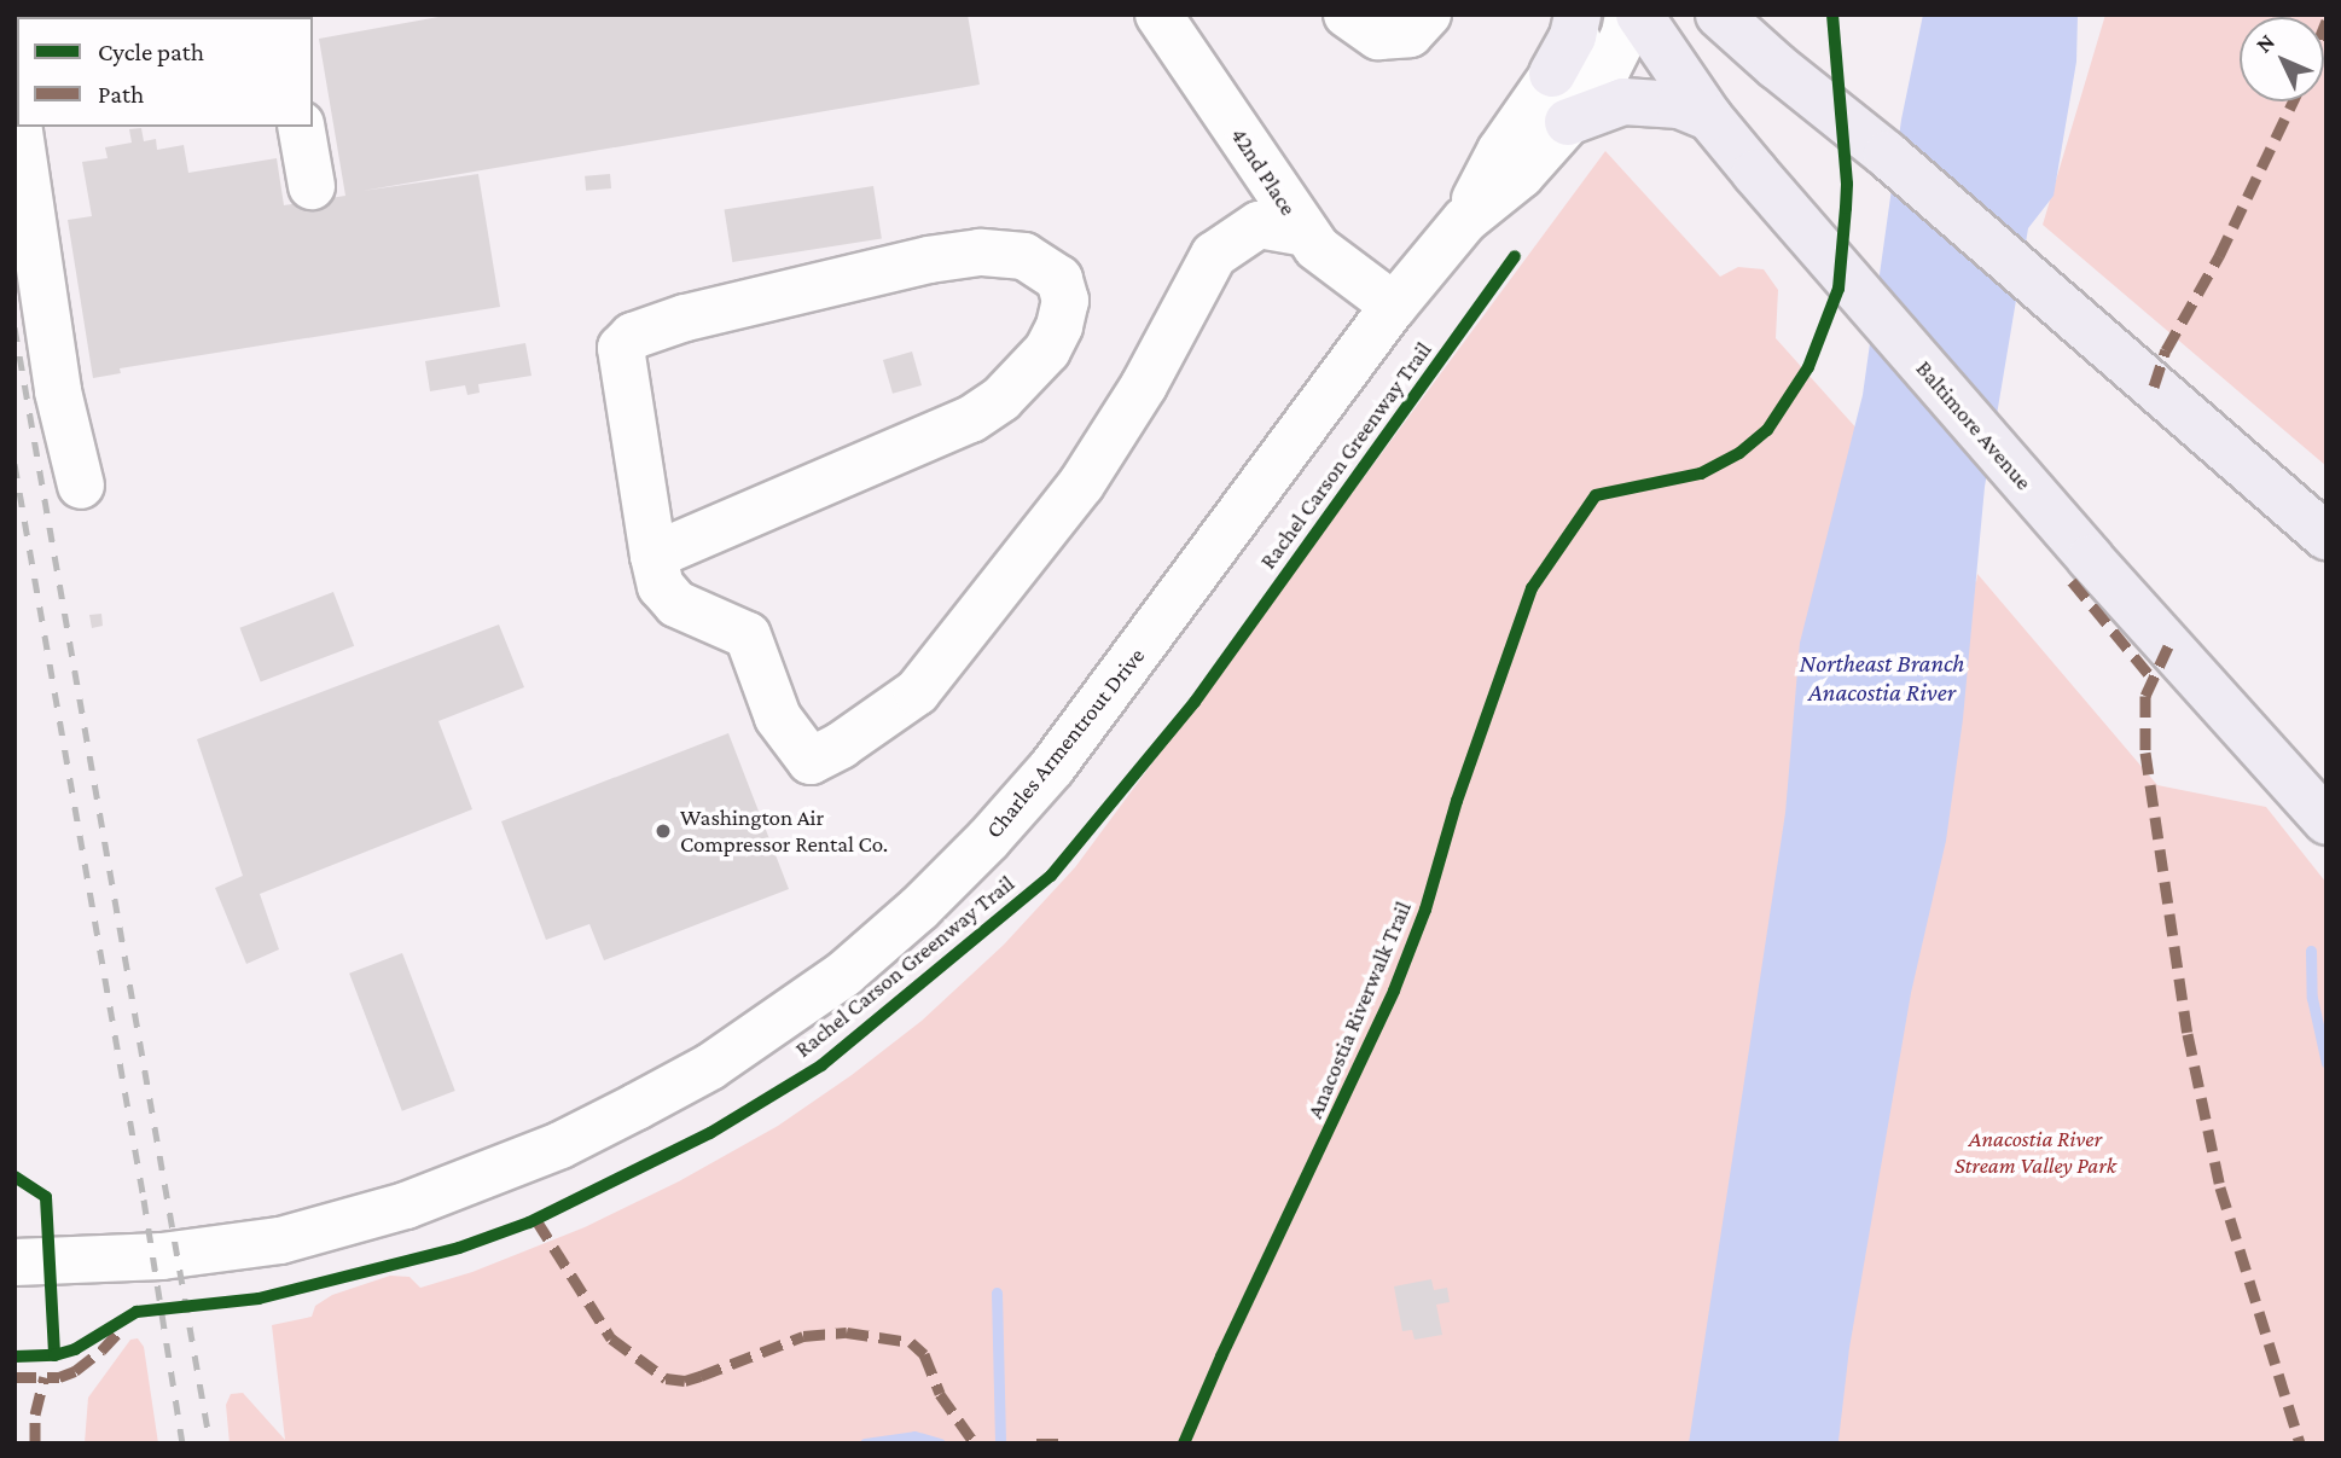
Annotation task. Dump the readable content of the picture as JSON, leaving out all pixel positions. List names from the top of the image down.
{
  "streets": {
    "main road": ["Baltimore Avenue"],
    "street": ["42nd Place", "Charles Armentrout Drive"],
    "cycle path": ["Rachel Carson Greenway Trail", "Anacostia Riverwalk Trail"]
  },
  "crossings": [
    ["42nd Place", "Charles Armentrout Drive"]
  ],
  "water": ["Northeast Branch Anacostia River"],
  "parks": ["Anacostia River Stream Valley Park"],
  "places": ["Washington Air Compressor Rental Co."],
  "legend": ["Cycle path", "Path"],
  "north": "top left"
}
